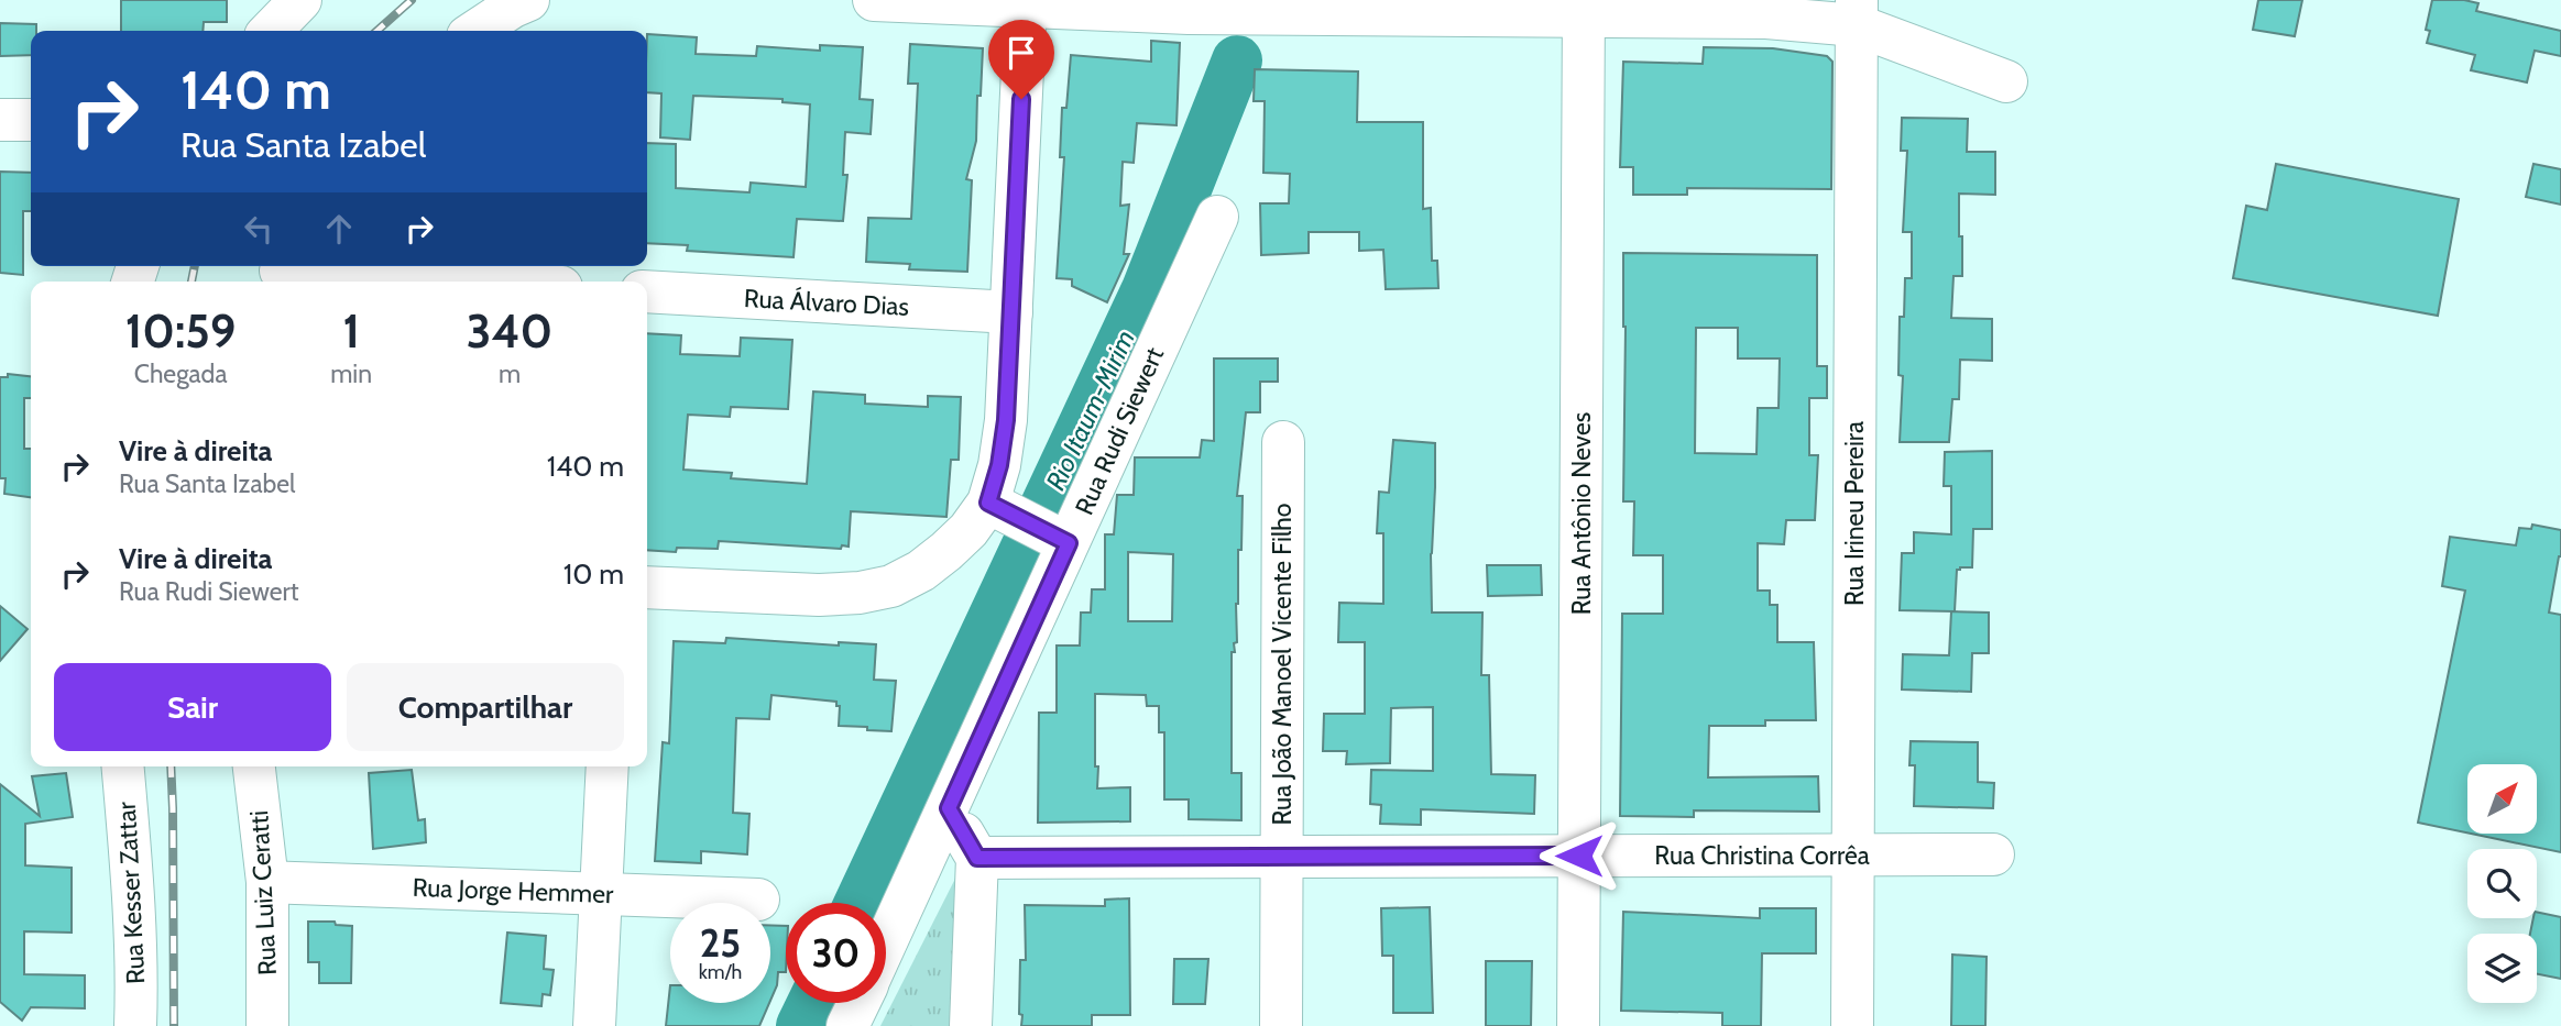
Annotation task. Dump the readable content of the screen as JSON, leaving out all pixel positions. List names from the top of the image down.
{
  "streets": {
    "street": [
      "Rua Álvaro Dias",
      "Rua Rudi Siewert",
      "Rua Antônio Neves",
      "Rua Irineu Pereira",
      "Rua João Manoel Vicente Filho",
      "Rua Christina Corrêa",
      "Rua Jorge Hemmer",
      "Rua Kesser Zattar",
      "Rua Luiz Ceratti"
    ]
  },
  "crossings": [
    ["Rua Antônio Neves", "Rua Christina Corrêa"],
    ["Rua Irineu Pereira", "Rua Christina Corrêa"],
    ["Rua João Manoel Vicente Filho", "Rua Christina Corrêa"],
    ["Rua Jorge Hemmer", "Rua Luiz Ceratti"]
  ],
  "water": ["Rio Itaum-Mirim"],
  "north": "top right",
  "page": {
    "turn": ["140 m", "Rua Santa Izabel"],
    "eta": [
      "10:59",
      "Chegada",
      "1",
      "min",
      "340",
      "m"
    ],
    "list": [
      {
        "name": "Vire à direita",
        "note": "Rua Santa Izabel",
        "value": "140 m"
      },
      {
        "name": "Vire à direita",
        "note": "Rua Rudi Siewert",
        "value": "10 m"
      }
    ],
    "buttons": ["Sair", "Compartilhar"],
    "speed": "25 km/h",
    "limit": "30"
  }
}
